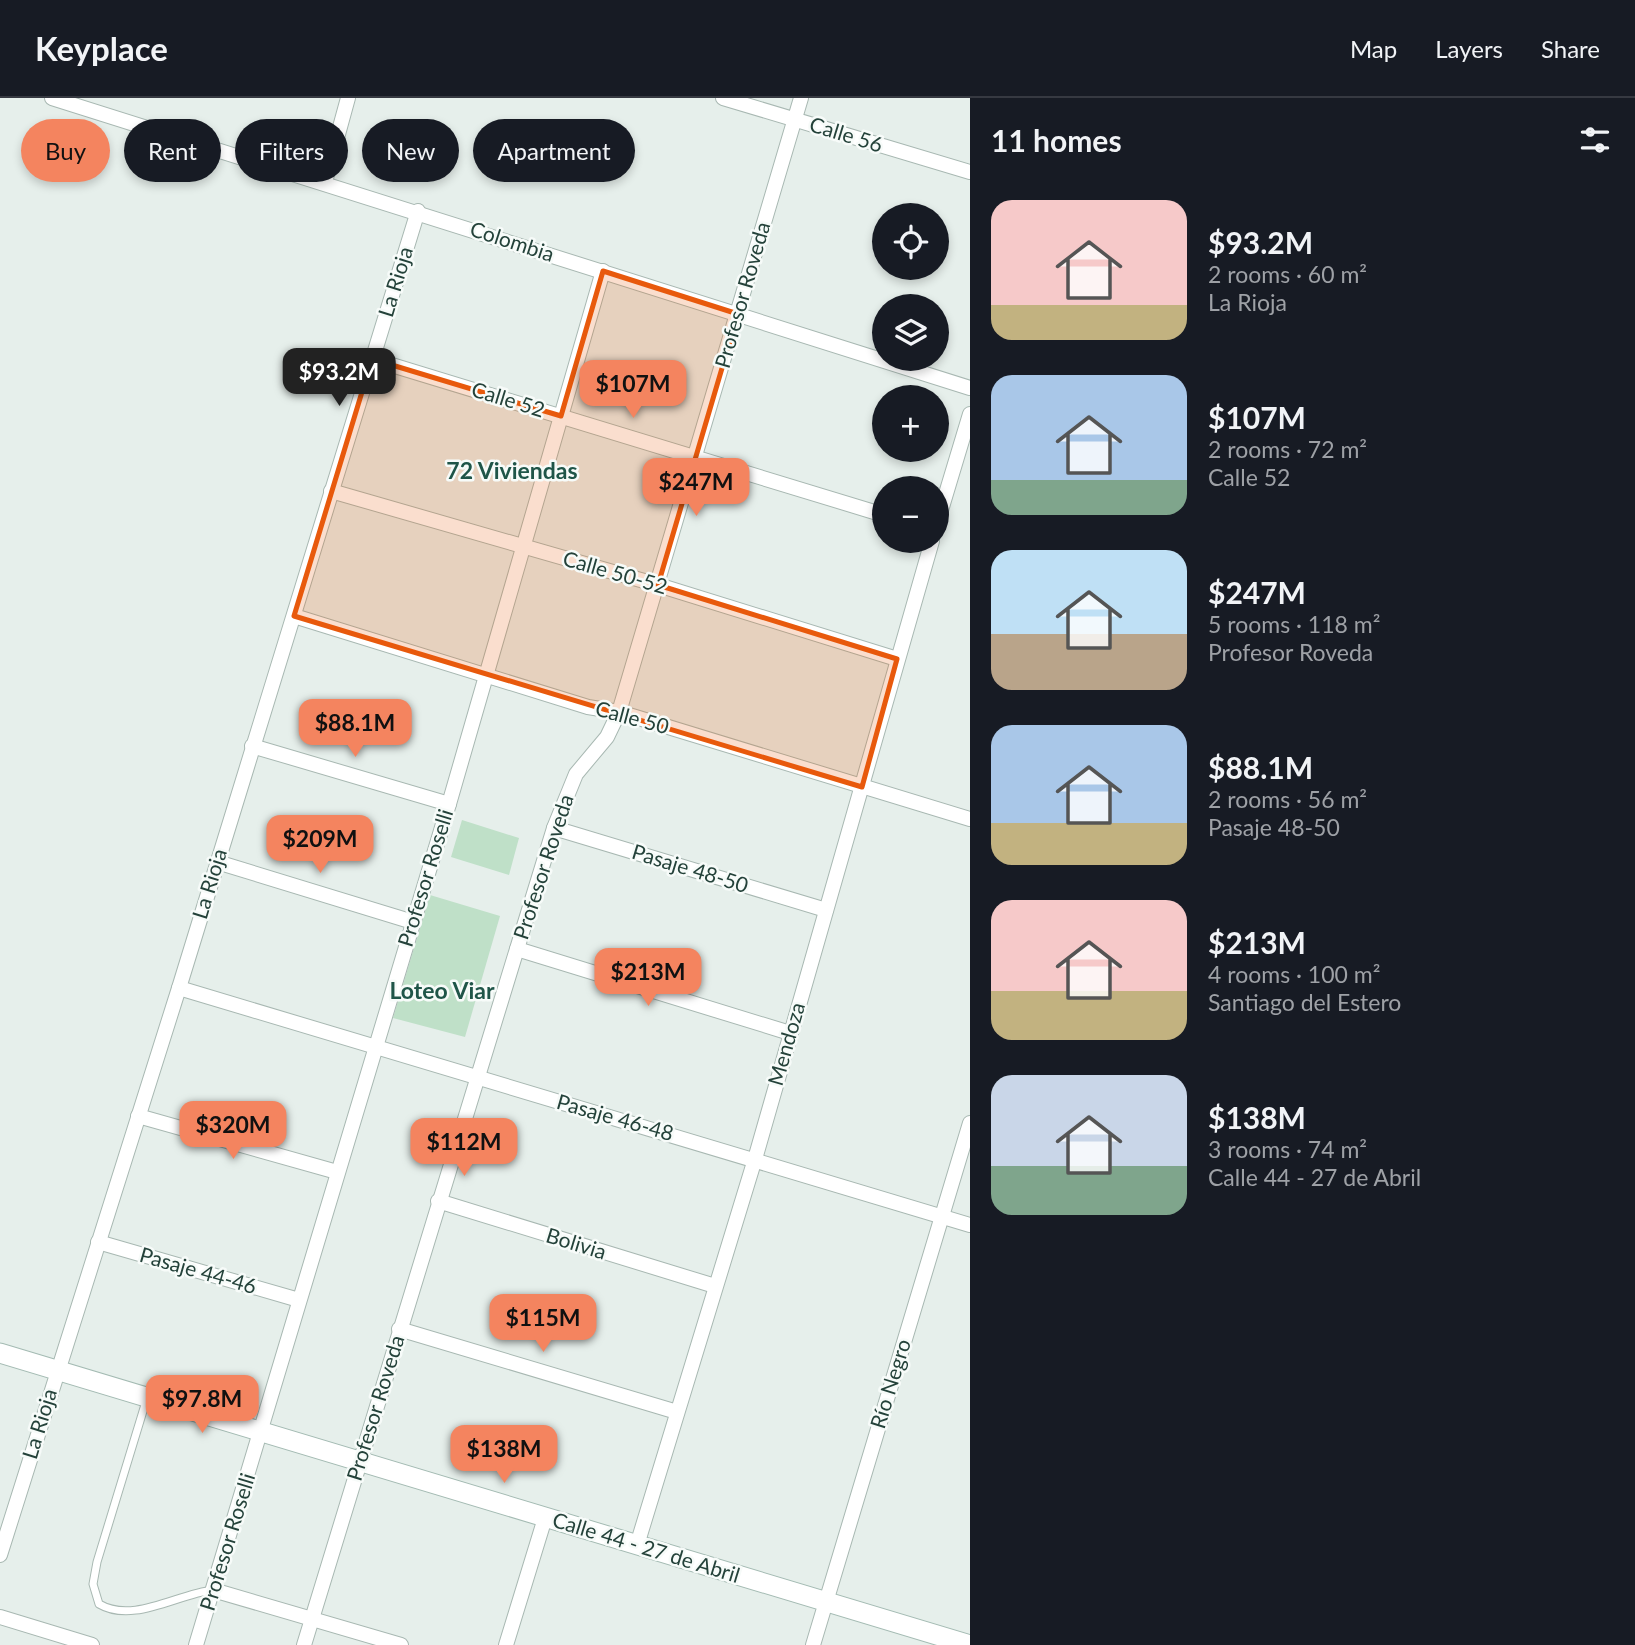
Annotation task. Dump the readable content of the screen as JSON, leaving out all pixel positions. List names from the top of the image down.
{
  "streets": {
    "street": [
      "Calle 56",
      "Colombia",
      "La Rioja",
      "Profesor Roveda",
      "Calle 52",
      "Calle 50-52",
      "Calle 50",
      "Pasaje 48-50",
      "Profesor Roselli",
      "Mendoza",
      "Pasaje 46-48",
      "Bolivia",
      "Pasaje 44-46",
      "Río Negro",
      "Calle 44 - 27 de Abril"
    ]
  },
  "crossings": [
    ["Calle 56", "Profesor Roveda"],
    ["Colombia", "La Rioja"],
    ["Colombia", "Profesor Roveda"],
    ["Colombia", "Profesor Roselli"],
    ["La Rioja", "Calle 52"],
    ["La Rioja", "Calle 50-52"],
    ["La Rioja", "Calle 50"],
    ["La Rioja", "Pasaje 46-48"],
    ["La Rioja", "Pasaje 44-46"],
    ["La Rioja", "Calle 44 - 27 de Abril"],
    ["Profesor Roveda", "Calle 52"],
    ["Profesor Roveda", "Calle 50-52"],
    ["Profesor Roveda", "Calle 50"],
    ["Profesor Roveda", "Pasaje 48-50"],
    ["Profesor Roveda", "Pasaje 46-48"],
    ["Profesor Roveda", "Bolivia"],
    ["Profesor Roveda", "Calle 44 - 27 de Abril"],
    ["Calle 52", "Profesor Roselli"],
    ["Calle 50-52", "Profesor Roselli"],
    ["Calle 50-52", "Mendoza"],
    ["Calle 50", "Profesor Roselli"],
    ["Calle 50", "Mendoza"],
    ["Pasaje 48-50", "Mendoza"],
    ["Profesor Roselli", "Pasaje 46-48"],
    ["Profesor Roselli", "Pasaje 44-46"],
    ["Profesor Roselli", "Calle 44 - 27 de Abril"],
    ["Mendoza", "Pasaje 46-48"],
    ["Mendoza", "Bolivia"],
    ["Mendoza", "Calle 44 - 27 de Abril"],
    ["Pasaje 46-48", "Río Negro"],
    ["Río Negro", "Calle 44 - 27 de Abril"]
  ],
  "districts": ["72 Viviendas", "Loteo Viar"],
  "page": {
    "header": "Keyplace",
    "nav": ["Map", "Layers", "Share"],
    "heading": "11 homes",
    "chip": [
      "Buy",
      "Rent",
      "Filters",
      "New",
      "Apartment"
    ],
    "list": [
      {
        "name": "$93.2M",
        "note": "2 rooms · 60 m² · La Rioja"
      },
      {
        "name": "$107M",
        "note": "2 rooms · 72 m² · Calle 52"
      },
      {
        "name": "$247M",
        "note": "5 rooms · 118 m² · Profesor Roveda"
      },
      {
        "name": "$88.1M",
        "note": "2 rooms · 56 m² · Pasaje 48-50"
      },
      {
        "name": "$213M",
        "note": "4 rooms · 100 m² · Santiago del Estero"
      },
      {
        "name": "$138M",
        "note": "3 rooms · 74 m² · Calle 44 - 27 de Abril"
      }
    ],
    "map_buttons": ["+", "−"],
    "price": [
      "$93.2M",
      "$107M",
      "$247M",
      "$88.1M",
      "$209M",
      "$213M",
      "$320M",
      "$112M",
      "$115M",
      "$97.8M",
      "$138M"
    ]
  }
}
